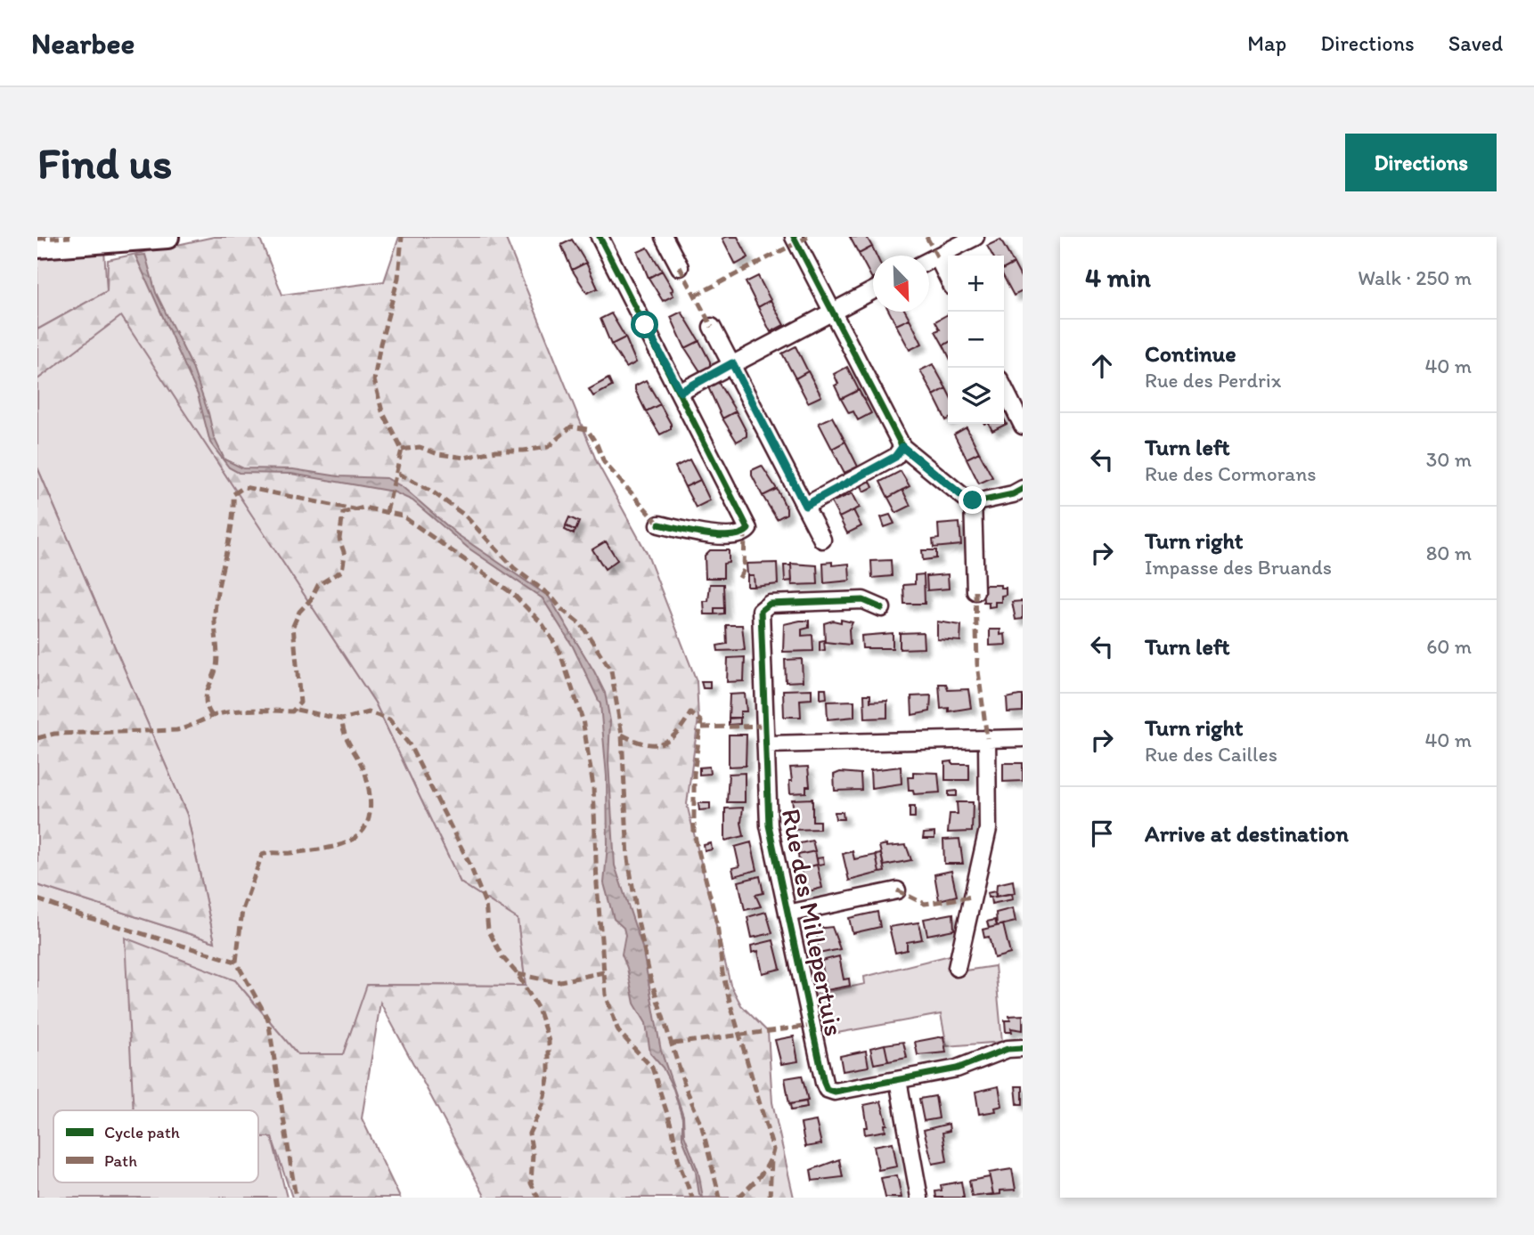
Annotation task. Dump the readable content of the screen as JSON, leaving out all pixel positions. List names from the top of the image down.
{
  "streets": {
    "street": ["Rue des Millepertuis"]
  },
  "legend": ["Cycle path", "Path"],
  "north": "bottom right",
  "page": {
    "header": "Nearbee",
    "nav": ["Map", "Directions", "Saved"],
    "buttons": "Directions",
    "title": "Find us",
    "heading": ["4 min", "Walk · 250 m"],
    "map_buttons": ["+", "−"],
    "list": [
      ["Continue", "Rue des Perdrix", "40 m"],
      ["Turn left", "Rue des Cormorans", "30 m"],
      ["Turn right", "Impasse des Bruands", "80 m"],
      ["Turn left", "60 m"],
      ["Turn right", "Rue des Cailles", "40 m"],
      "Arrive at destination"
    ]
  }
}
